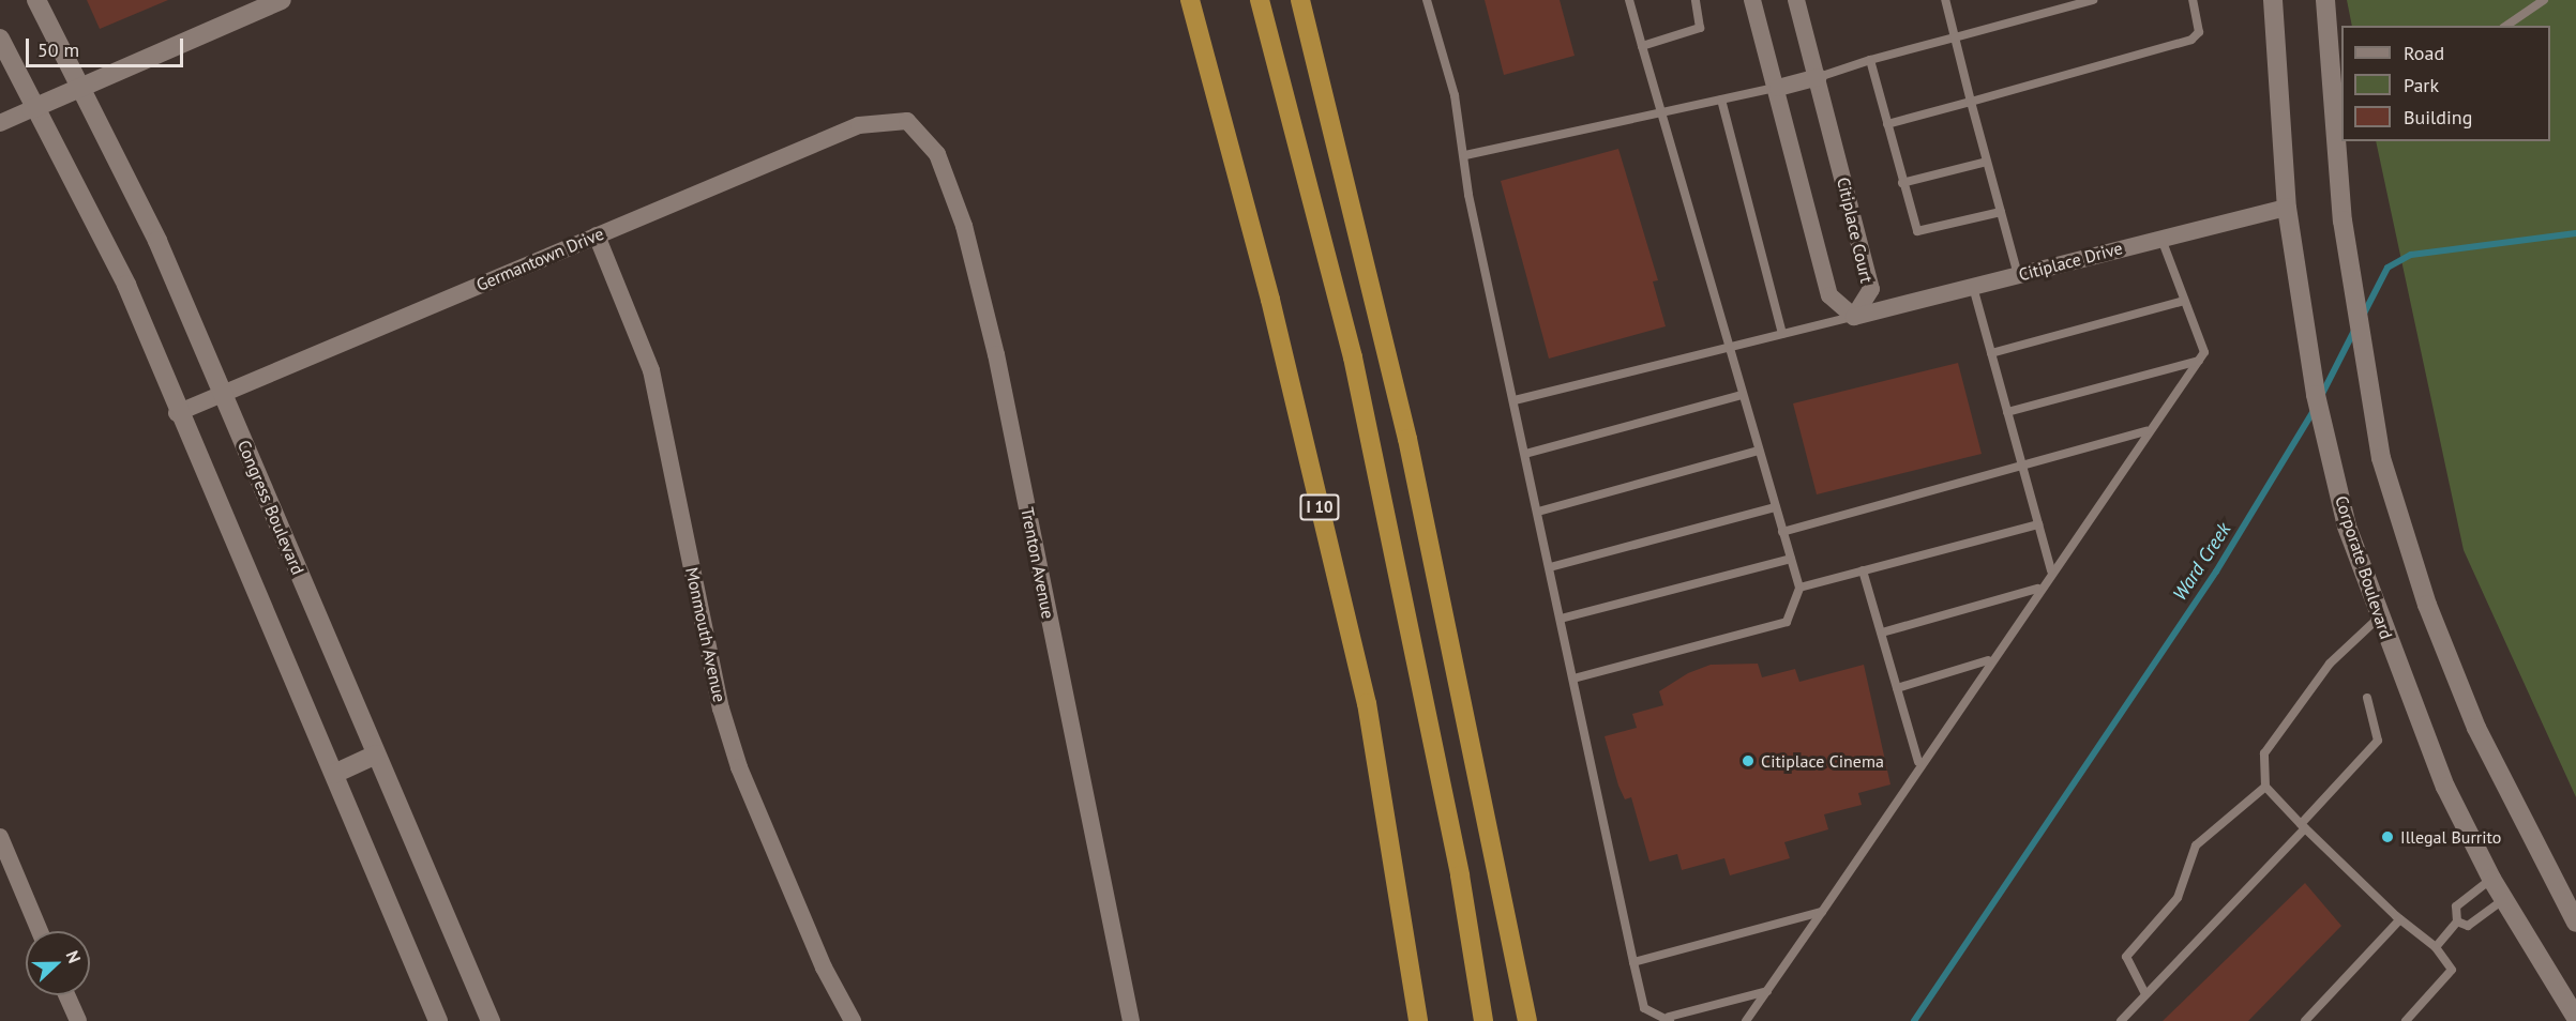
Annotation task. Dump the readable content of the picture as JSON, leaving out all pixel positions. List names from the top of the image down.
{
  "streets": {
    "highway": ["I 10"],
    "street": [
      "Citiplace Court",
      "Germantown Drive",
      "Citiplace Drive",
      "Congress Boulevard",
      "Trenton Avenue",
      "Corporate Boulevard",
      "Monmouth Avenue"
    ]
  },
  "crossings": [
    ["Citiplace Court", "Citiplace Drive"],
    ["Germantown Drive", "Congress Boulevard"],
    ["Germantown Drive", "Trenton Avenue"],
    ["Germantown Drive", "Monmouth Avenue"],
    ["Citiplace Drive", "Corporate Boulevard"]
  ],
  "water": ["Ward Creek"],
  "places": ["Citiplace Cinema", "Illegal Burrito"],
  "legend": ["Road", "Park", "Building"],
  "scale_bar": "50 m",
  "north": "right"
}
